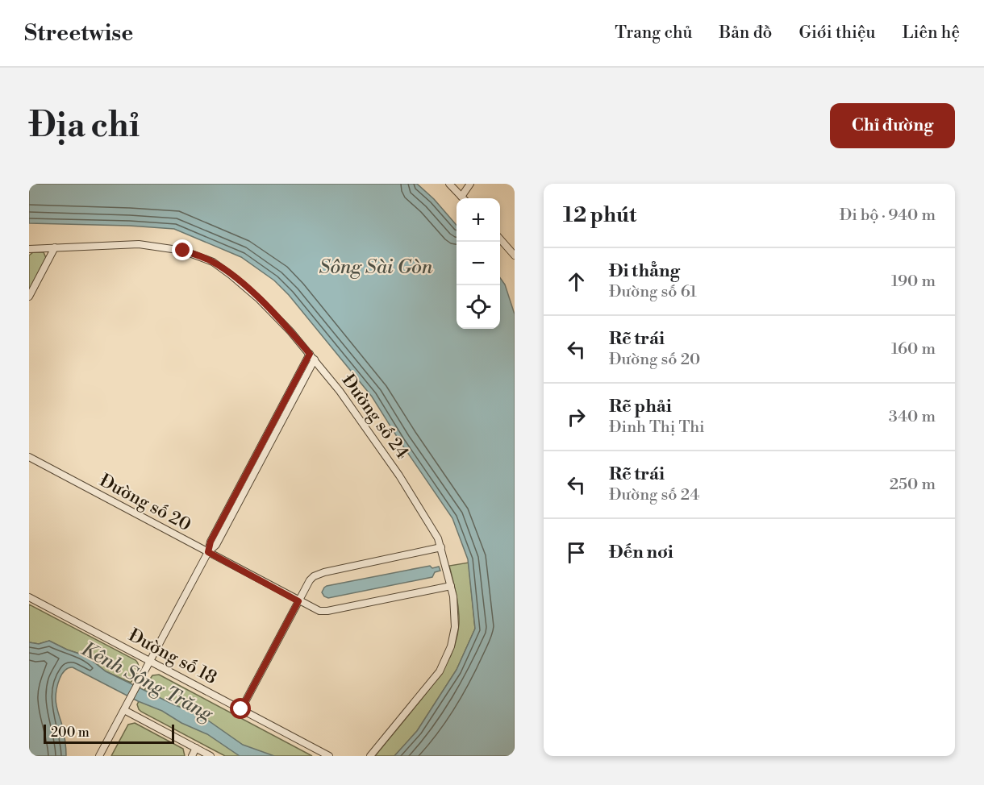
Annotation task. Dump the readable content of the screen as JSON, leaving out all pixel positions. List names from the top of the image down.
{
  "streets": {
    "street": ["Đường số 24", "Đường số 20", "Đường số 18"]
  },
  "crossings": [
    ["Đường số 24", "Đường số 20"]
  ],
  "water": ["Sông Sài Gòn", "Kênh Sông Trăng"],
  "scale_bar": "200 m",
  "page": {
    "header": "Streetwise",
    "nav": [
      "Trang chủ",
      "Bản đồ",
      "Giới thiệu",
      "Liên hệ"
    ],
    "buttons": "Chỉ đường",
    "title": "Địa chỉ",
    "heading": ["12 phút", "Đi bộ · 940 m"],
    "map_buttons": ["+", "−"],
    "list": [
      ["Đi thẳng", "Đường số 61", "190 m"],
      ["Rẽ trái", "Đường số 20", "160 m"],
      ["Rẽ phải", "Đinh Thị Thi", "340 m"],
      ["Rẽ trái", "Đường số 24", "250 m"],
      "Đến nơi"
    ],
    "scale": "200 m"
  }
}
